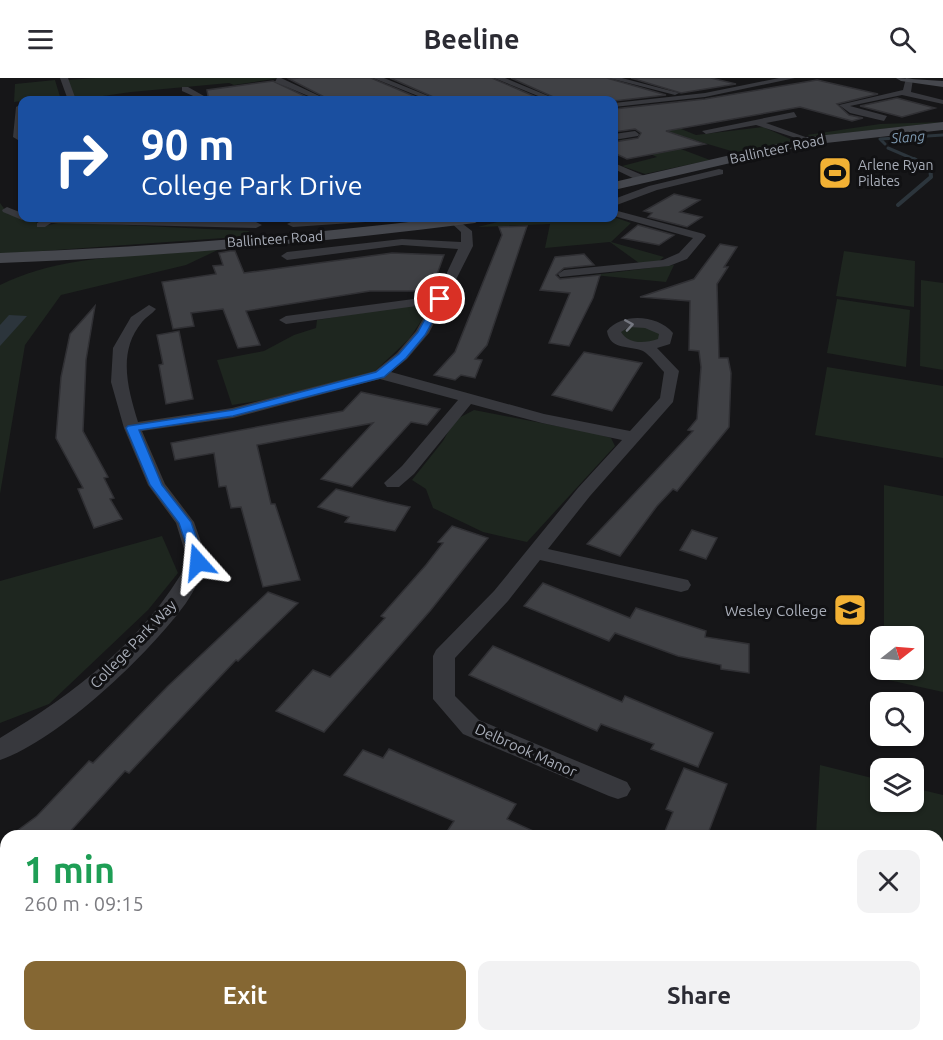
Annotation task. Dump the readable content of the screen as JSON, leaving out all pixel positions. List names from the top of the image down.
{
  "streets": {
    "main road": ["Ballinteer Road"],
    "street": ["College Park Way", "Delbrook Manor"]
  },
  "water": ["Slang"],
  "places": {
    "sports": ["Arlene Ryan Pilates"],
    "school or university": ["Wesley College"]
  },
  "north": "right",
  "page": {
    "header": "Beeline",
    "turn": ["90 m", "College Park Drive"],
    "heading": ["1 min", "260 m · 09:15"],
    "buttons": ["Exit", "Share"]
  }
}
